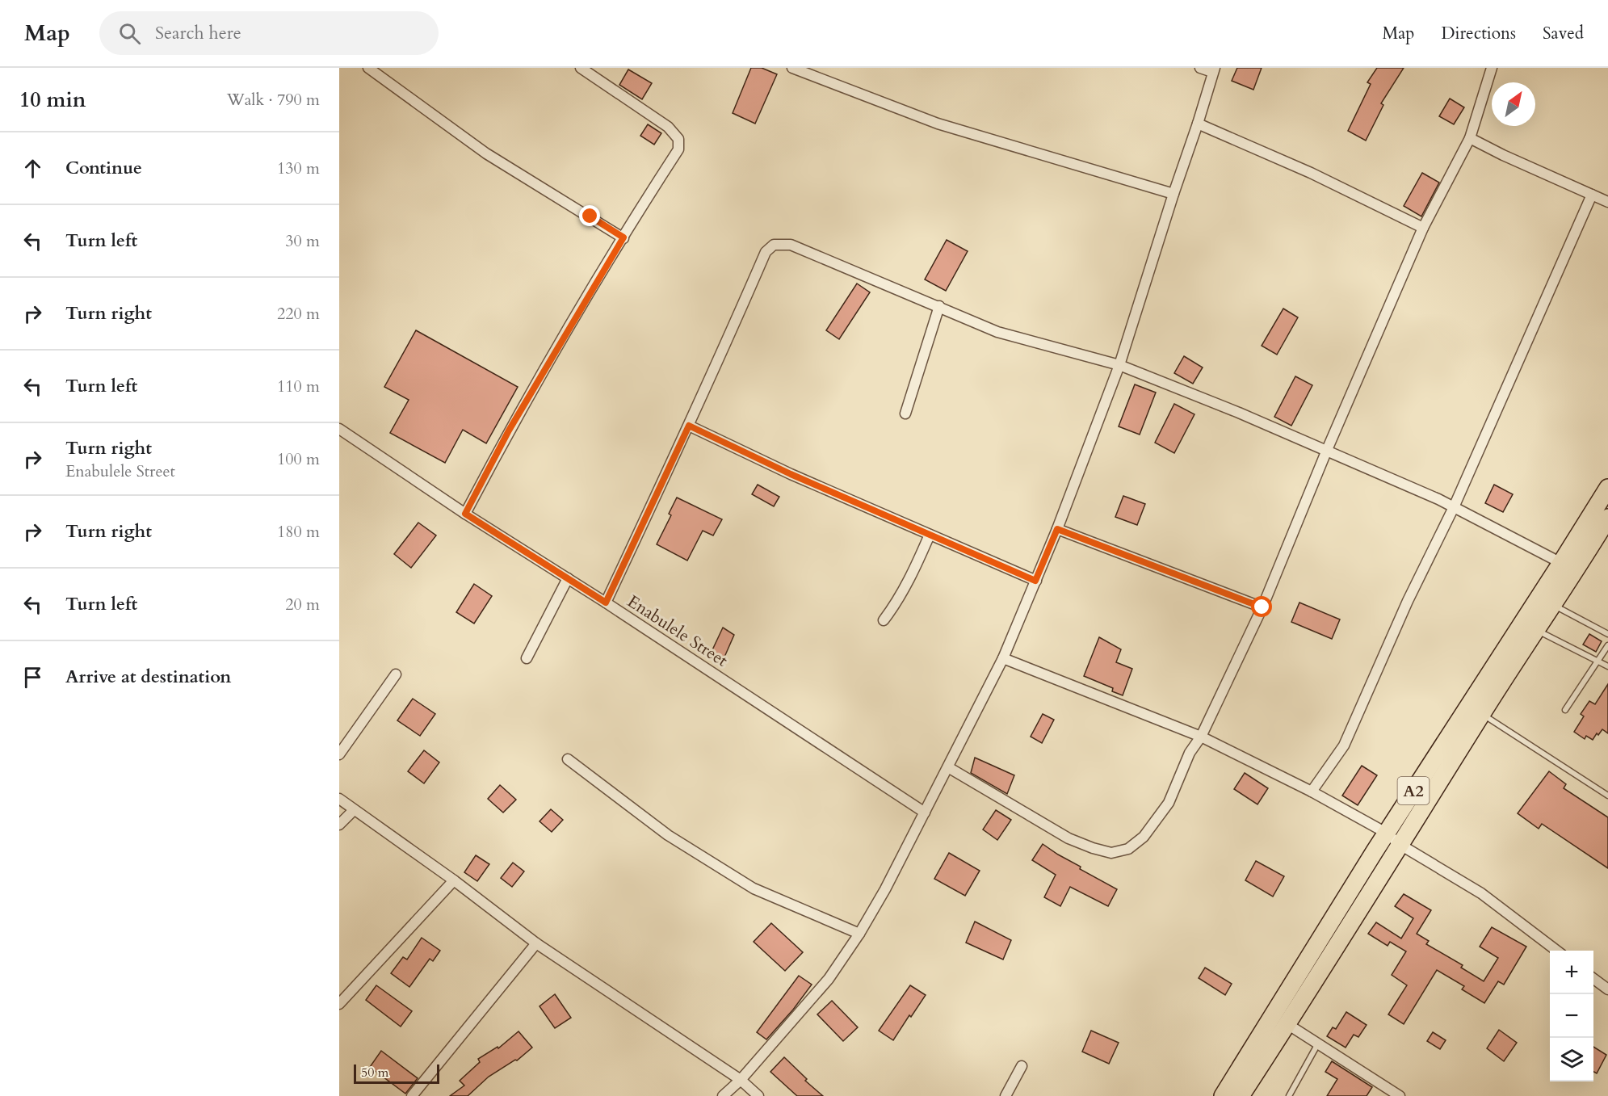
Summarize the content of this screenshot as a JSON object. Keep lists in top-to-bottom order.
{
  "streets": {
    "highway": ["A2"],
    "street": ["Enabulele Street"]
  },
  "scale_bar": "50 m",
  "north": "top right",
  "page": {
    "header": "Map",
    "search": "Search here",
    "nav": ["Map", "Directions", "Saved"],
    "heading": ["10 min", "Walk · 790 m"],
    "list": [
      ["Continue", "130 m"],
      ["Turn left", "30 m"],
      ["Turn right", "220 m"],
      ["Turn left", "110 m"],
      ["Turn right", "Enabulele Street", "100 m"],
      ["Turn right", "180 m"],
      ["Turn left", "20 m"],
      "Arrive at destination"
    ],
    "map_buttons": ["+", "−"],
    "scale": "50 m"
  }
}
